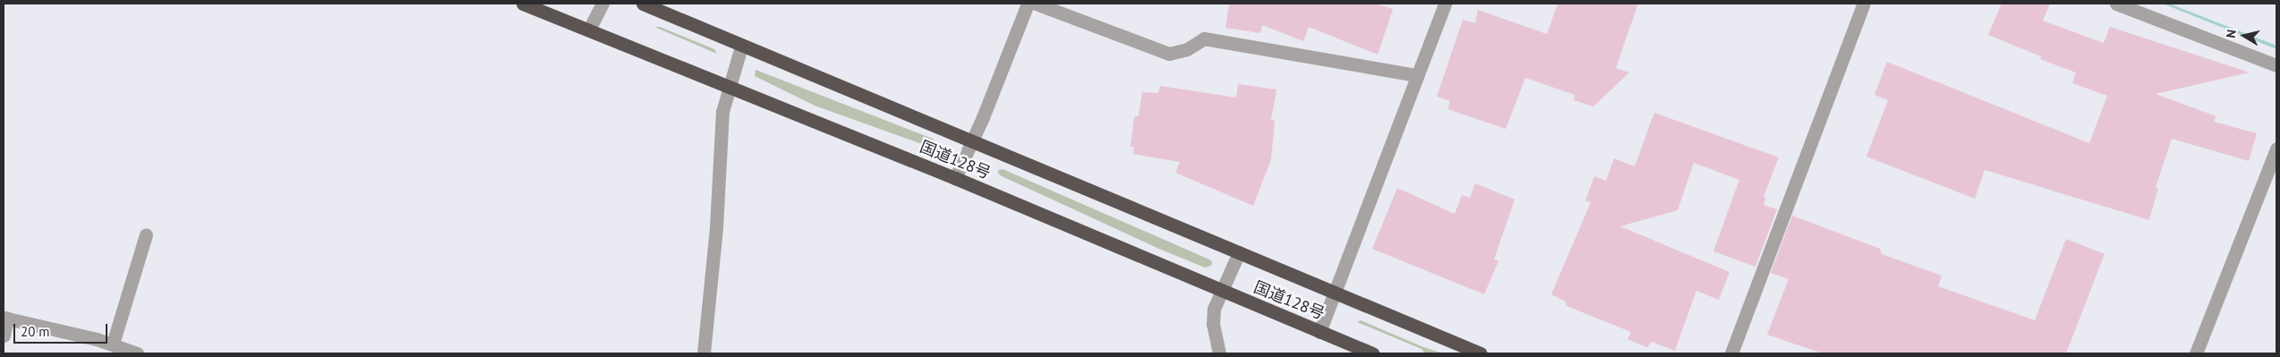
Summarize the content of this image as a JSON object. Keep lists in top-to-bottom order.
{
  "streets": {
    "highway": ["国道128号"]
  },
  "scale_bar": "20 m",
  "north": "left"
}
